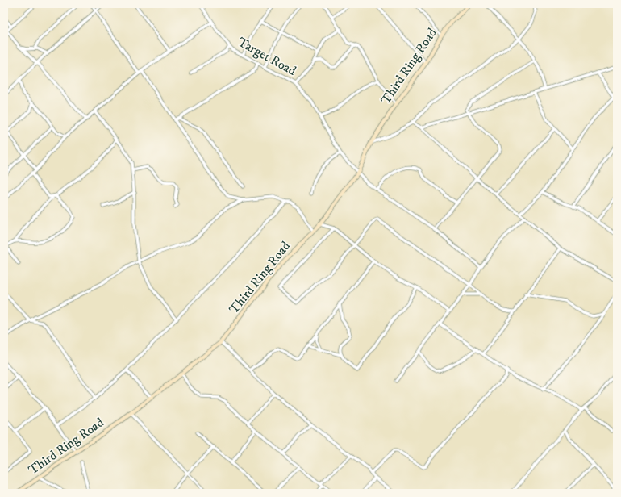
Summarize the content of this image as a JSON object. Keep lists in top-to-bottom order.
{
  "streets": {
    "street": ["Target Road", "Third Ring Road"]
  },
  "crossings": [
    ["Target Road", "Third Ring Road"]
  ]
}
